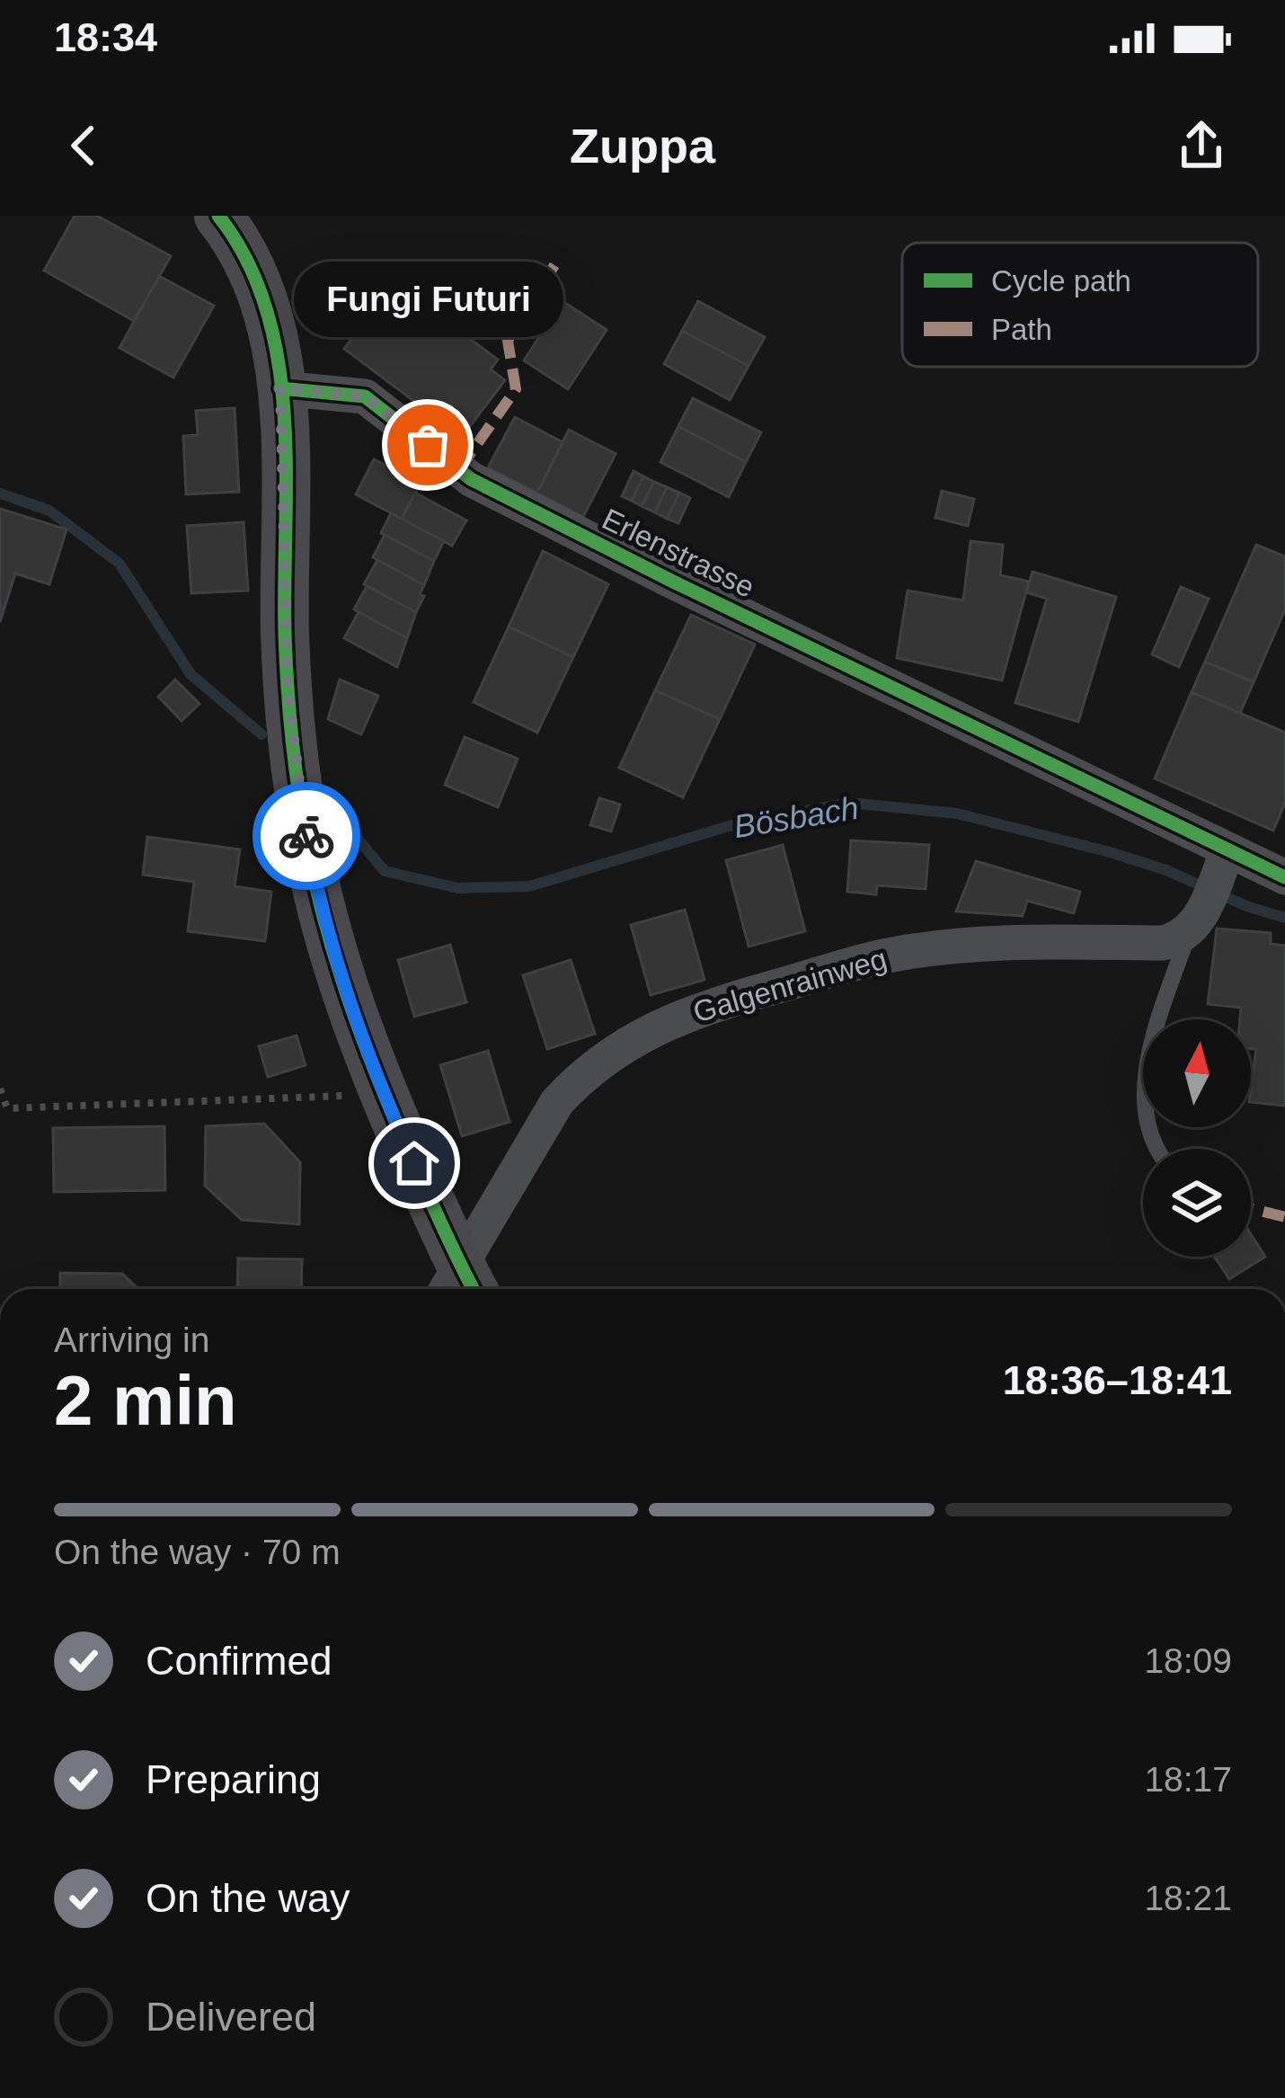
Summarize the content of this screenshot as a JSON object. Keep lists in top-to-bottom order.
{
  "streets": {
    "street": ["Erlenstrasse", "Galgenrainweg"]
  },
  "water": ["Bösbach"],
  "places": ["Fungi Futuri"],
  "legend": ["Cycle path", "Path"],
  "north": "top",
  "page": {
    "status": "18:34",
    "header": "Zuppa",
    "bubble": "Fungi Futuri",
    "heading": ["2 min", "Arriving in", "18:36–18:41"],
    "bar": "On the way · 70 m",
    "list": [
      ["Confirmed", "18:09"],
      ["Preparing", "18:17"],
      ["On the way", "18:21"],
      "Delivered"
    ]
  }
}
